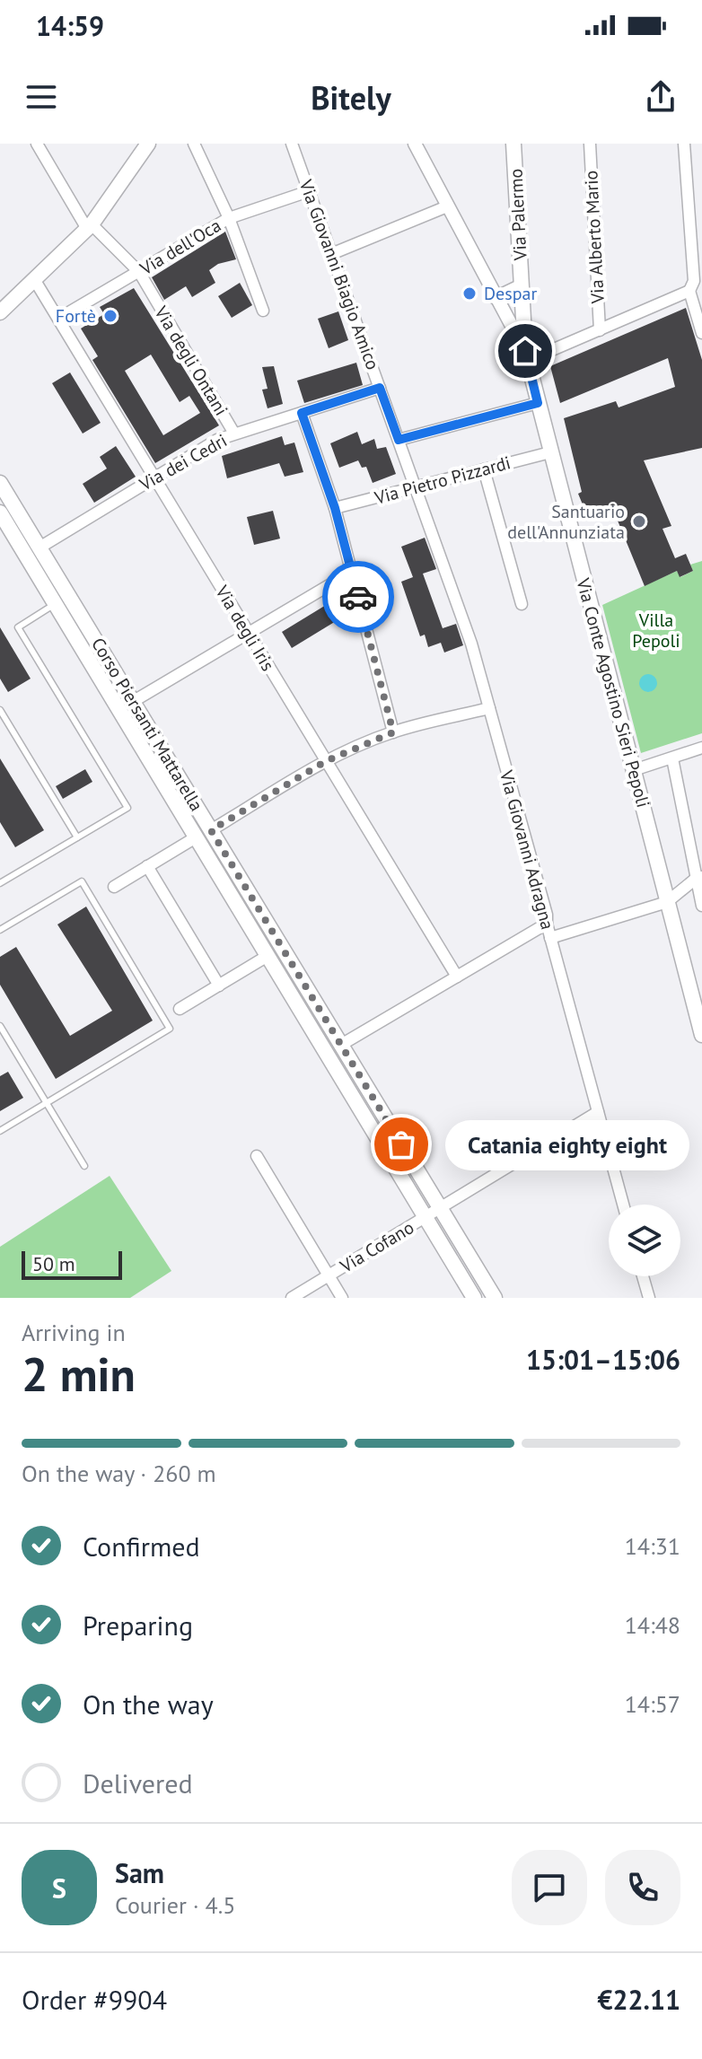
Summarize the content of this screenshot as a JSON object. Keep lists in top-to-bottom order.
{
  "streets": {
    "main road": ["Via Palermo", "Via Conte Agostino Sieri Pepoli", "Corso Piersanti Mattarella"],
    "street": [
      "Via Alberto Mario",
      "Via dell'Oca",
      "Via Giovanni Biagio Amico",
      "Via degli Ontani",
      "Via dei Cedri",
      "Via Pietro Pizzardi",
      "Via degli Iris",
      "Via Giovanni Adragna",
      "Via Cofano"
    ]
  },
  "crossings": [
    ["Via Palermo", "Via Conte Agostino Sieri Pepoli"],
    ["Via dell'Oca", "Via Giovanni Biagio Amico"],
    ["Via dell'Oca", "Via degli Ontani"],
    ["Via dell'Oca", "Via degli Iris"],
    ["Via Giovanni Biagio Amico", "Via dei Cedri"],
    ["Via Giovanni Biagio Amico", "Via Pietro Pizzardi"],
    ["Via Giovanni Biagio Amico", "Via Giovanni Adragna"],
    ["Via degli Ontani", "Via dei Cedri"],
    ["Via dei Cedri", "Via degli Iris"],
    ["Via dei Cedri", "Corso Piersanti Mattarella"],
    ["Via Pietro Pizzardi", "Via Conte Agostino Sieri Pepoli"],
    ["Via Pietro Pizzardi", "Via Giovanni Adragna"],
    ["Corso Piersanti Mattarella", "Via Cofano"],
    ["Via Giovanni Adragna", "Via Cofano"]
  ],
  "parks": ["Villa Pepoli"],
  "places": [
    "Despar",
    "Fortè",
    "Santuario dell'Annunziata",
    "Catania eighty eight"
  ],
  "scale_bar": "50 m",
  "page": {
    "status": "14:59",
    "header": "Bitely",
    "bubble": "Catania eighty eight",
    "scale": "50 m",
    "heading": ["2 min", "Arriving in", "15:01–15:06"],
    "panel": [
      "Sam",
      "Courier · 4.5",
      "Order #9904",
      "€22.11"
    ],
    "bar": "On the way · 260 m",
    "list": [
      ["Confirmed", "14:31"],
      ["Preparing", "14:48"],
      ["On the way", "14:57"],
      "Delivered"
    ],
    "round": "S"
  }
}
